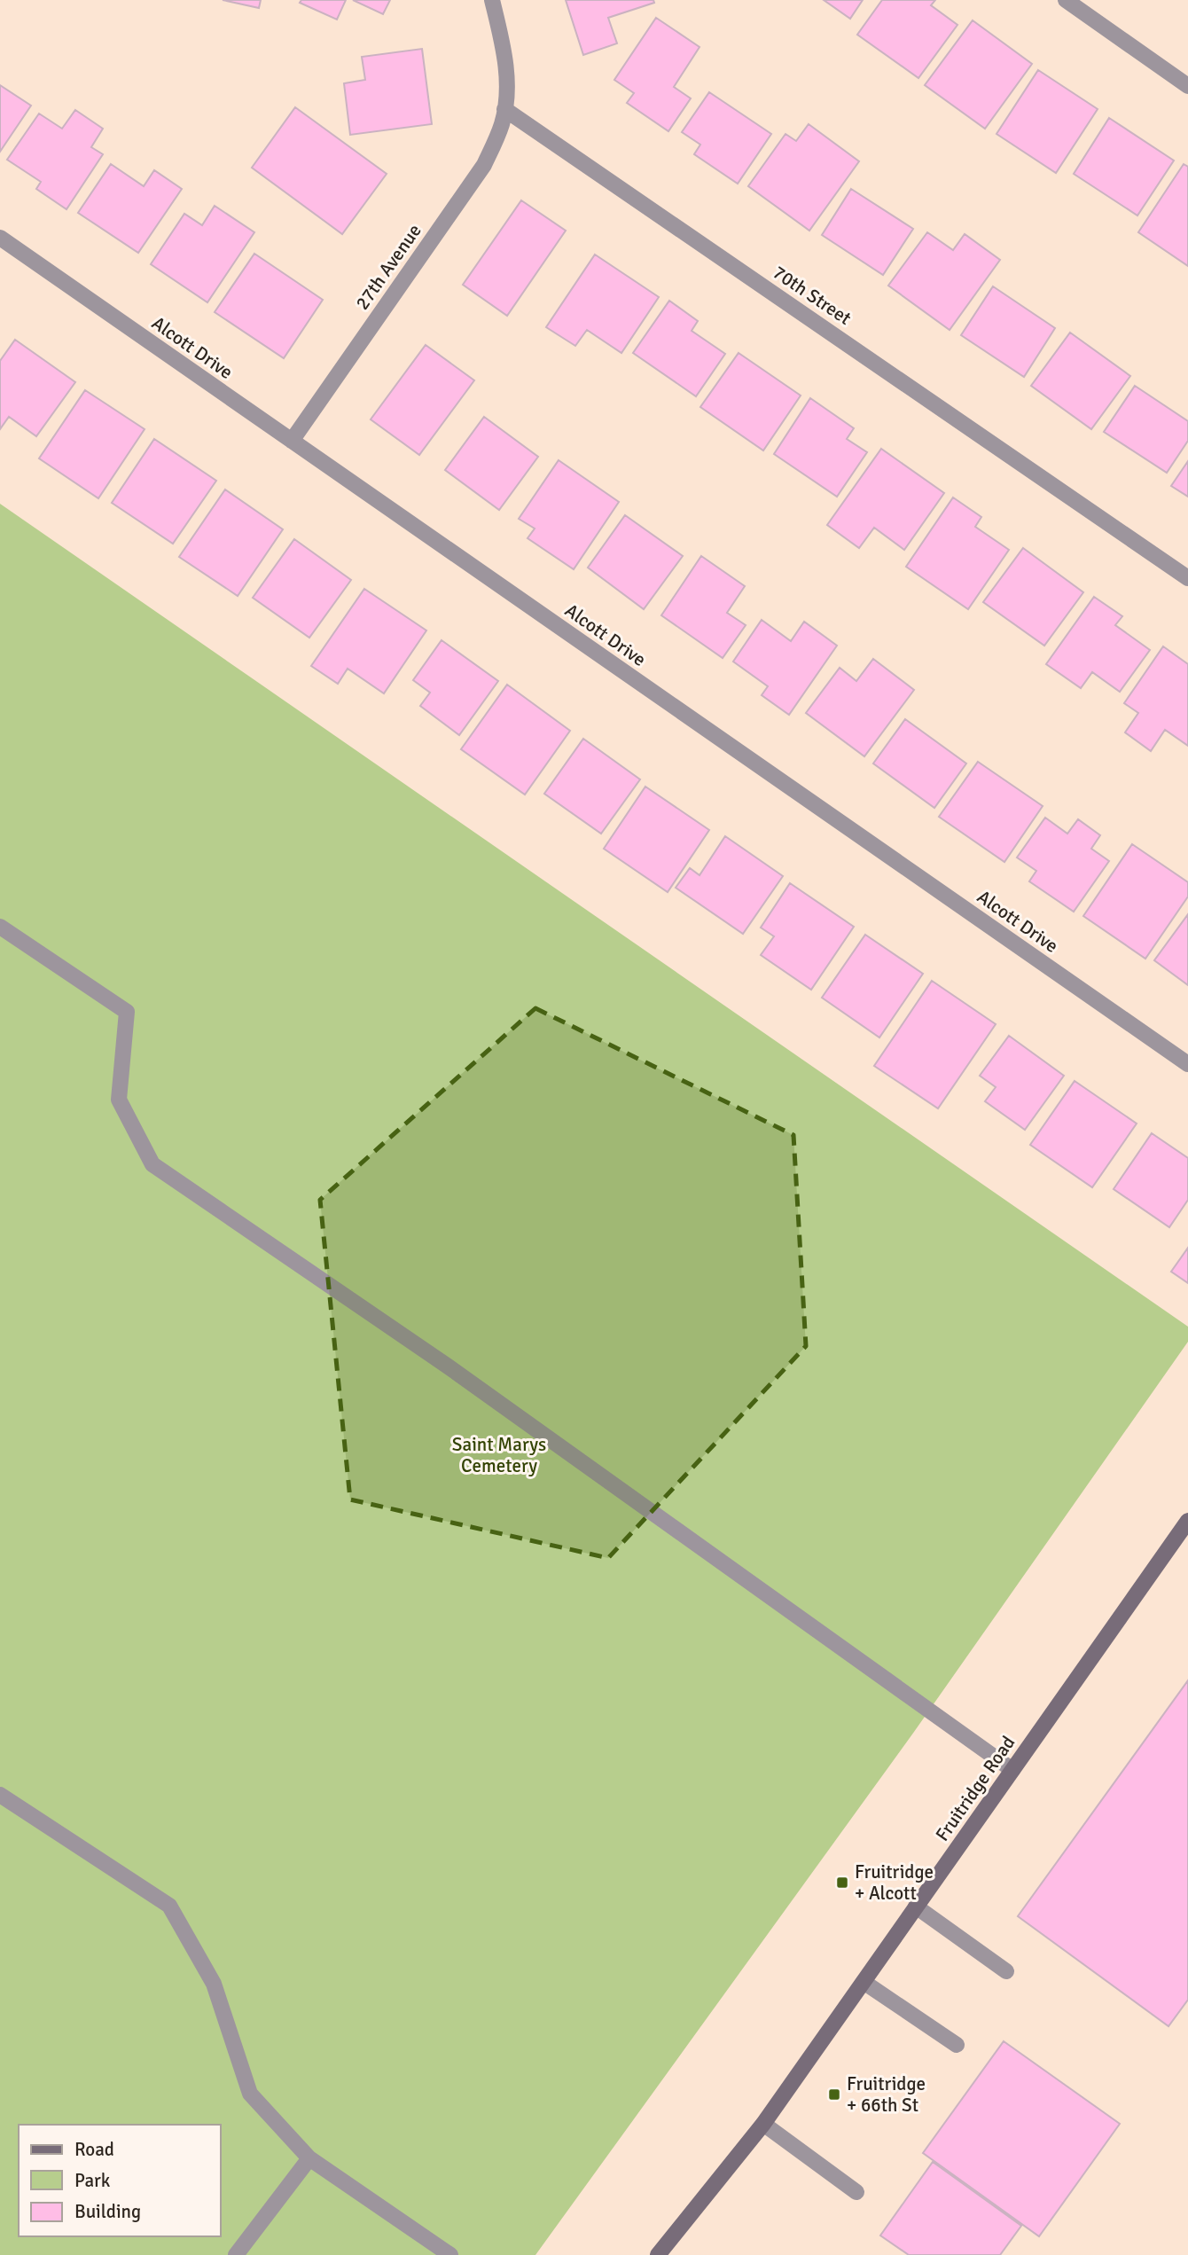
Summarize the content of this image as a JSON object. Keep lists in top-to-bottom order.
{
  "streets": {
    "main road": ["Fruitridge Road"],
    "street": ["27th Avenue", "70th Street", "Alcott Drive"]
  },
  "crossings": [
    ["27th Avenue", "70th Street"],
    ["27th Avenue", "Alcott Drive"]
  ],
  "parks": ["Saint Marys Cemetery"],
  "places": {
    "transit": ["Fruitridge + Alcott", "Fruitridge + 66th St"]
  },
  "legend": ["Road", "Park", "Building"]
}
